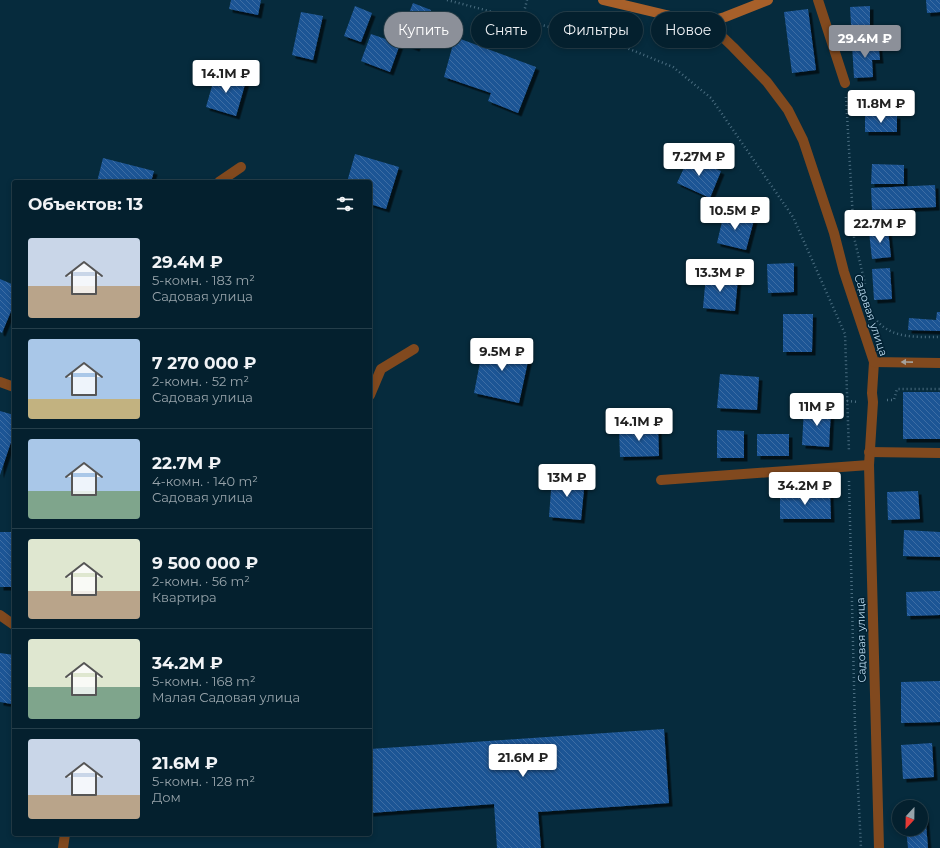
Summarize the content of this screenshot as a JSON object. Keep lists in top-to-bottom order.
{
  "streets": {
    "street": ["Садовая улица"]
  },
  "north": "bottom",
  "page": {
    "chip": [
      "Купить",
      "Снять",
      "Фильтры",
      "Новое"
    ],
    "price": [
      "29.4M ₽",
      "14.1M ₽",
      "11.8M ₽",
      "7.27M ₽",
      "10.5M ₽",
      "22.7M ₽",
      "13.3M ₽",
      "9.5M ₽",
      "11M ₽",
      "14.1M ₽",
      "13M ₽",
      "34.2M ₽",
      "21.6M ₽"
    ],
    "heading": "Объектов: 13",
    "list": [
      {
        "name": "29.4M ₽",
        "note": "5-комн. · 183 m² · Садовая улица"
      },
      {
        "name": "7 270 000 ₽",
        "note": "2-комн. · 52 m² · Садовая улица"
      },
      {
        "name": "22.7M ₽",
        "note": "4-комн. · 140 m² · Садовая улица"
      },
      {
        "name": "9 500 000 ₽",
        "note": "2-комн. · 56 m² · Квартира"
      },
      {
        "name": "34.2M ₽",
        "note": "5-комн. · 168 m² · Малая Садовая улица"
      },
      {
        "name": "21.6M ₽",
        "note": "5-комн. · 128 m² · Дом"
      }
    ]
  }
}
